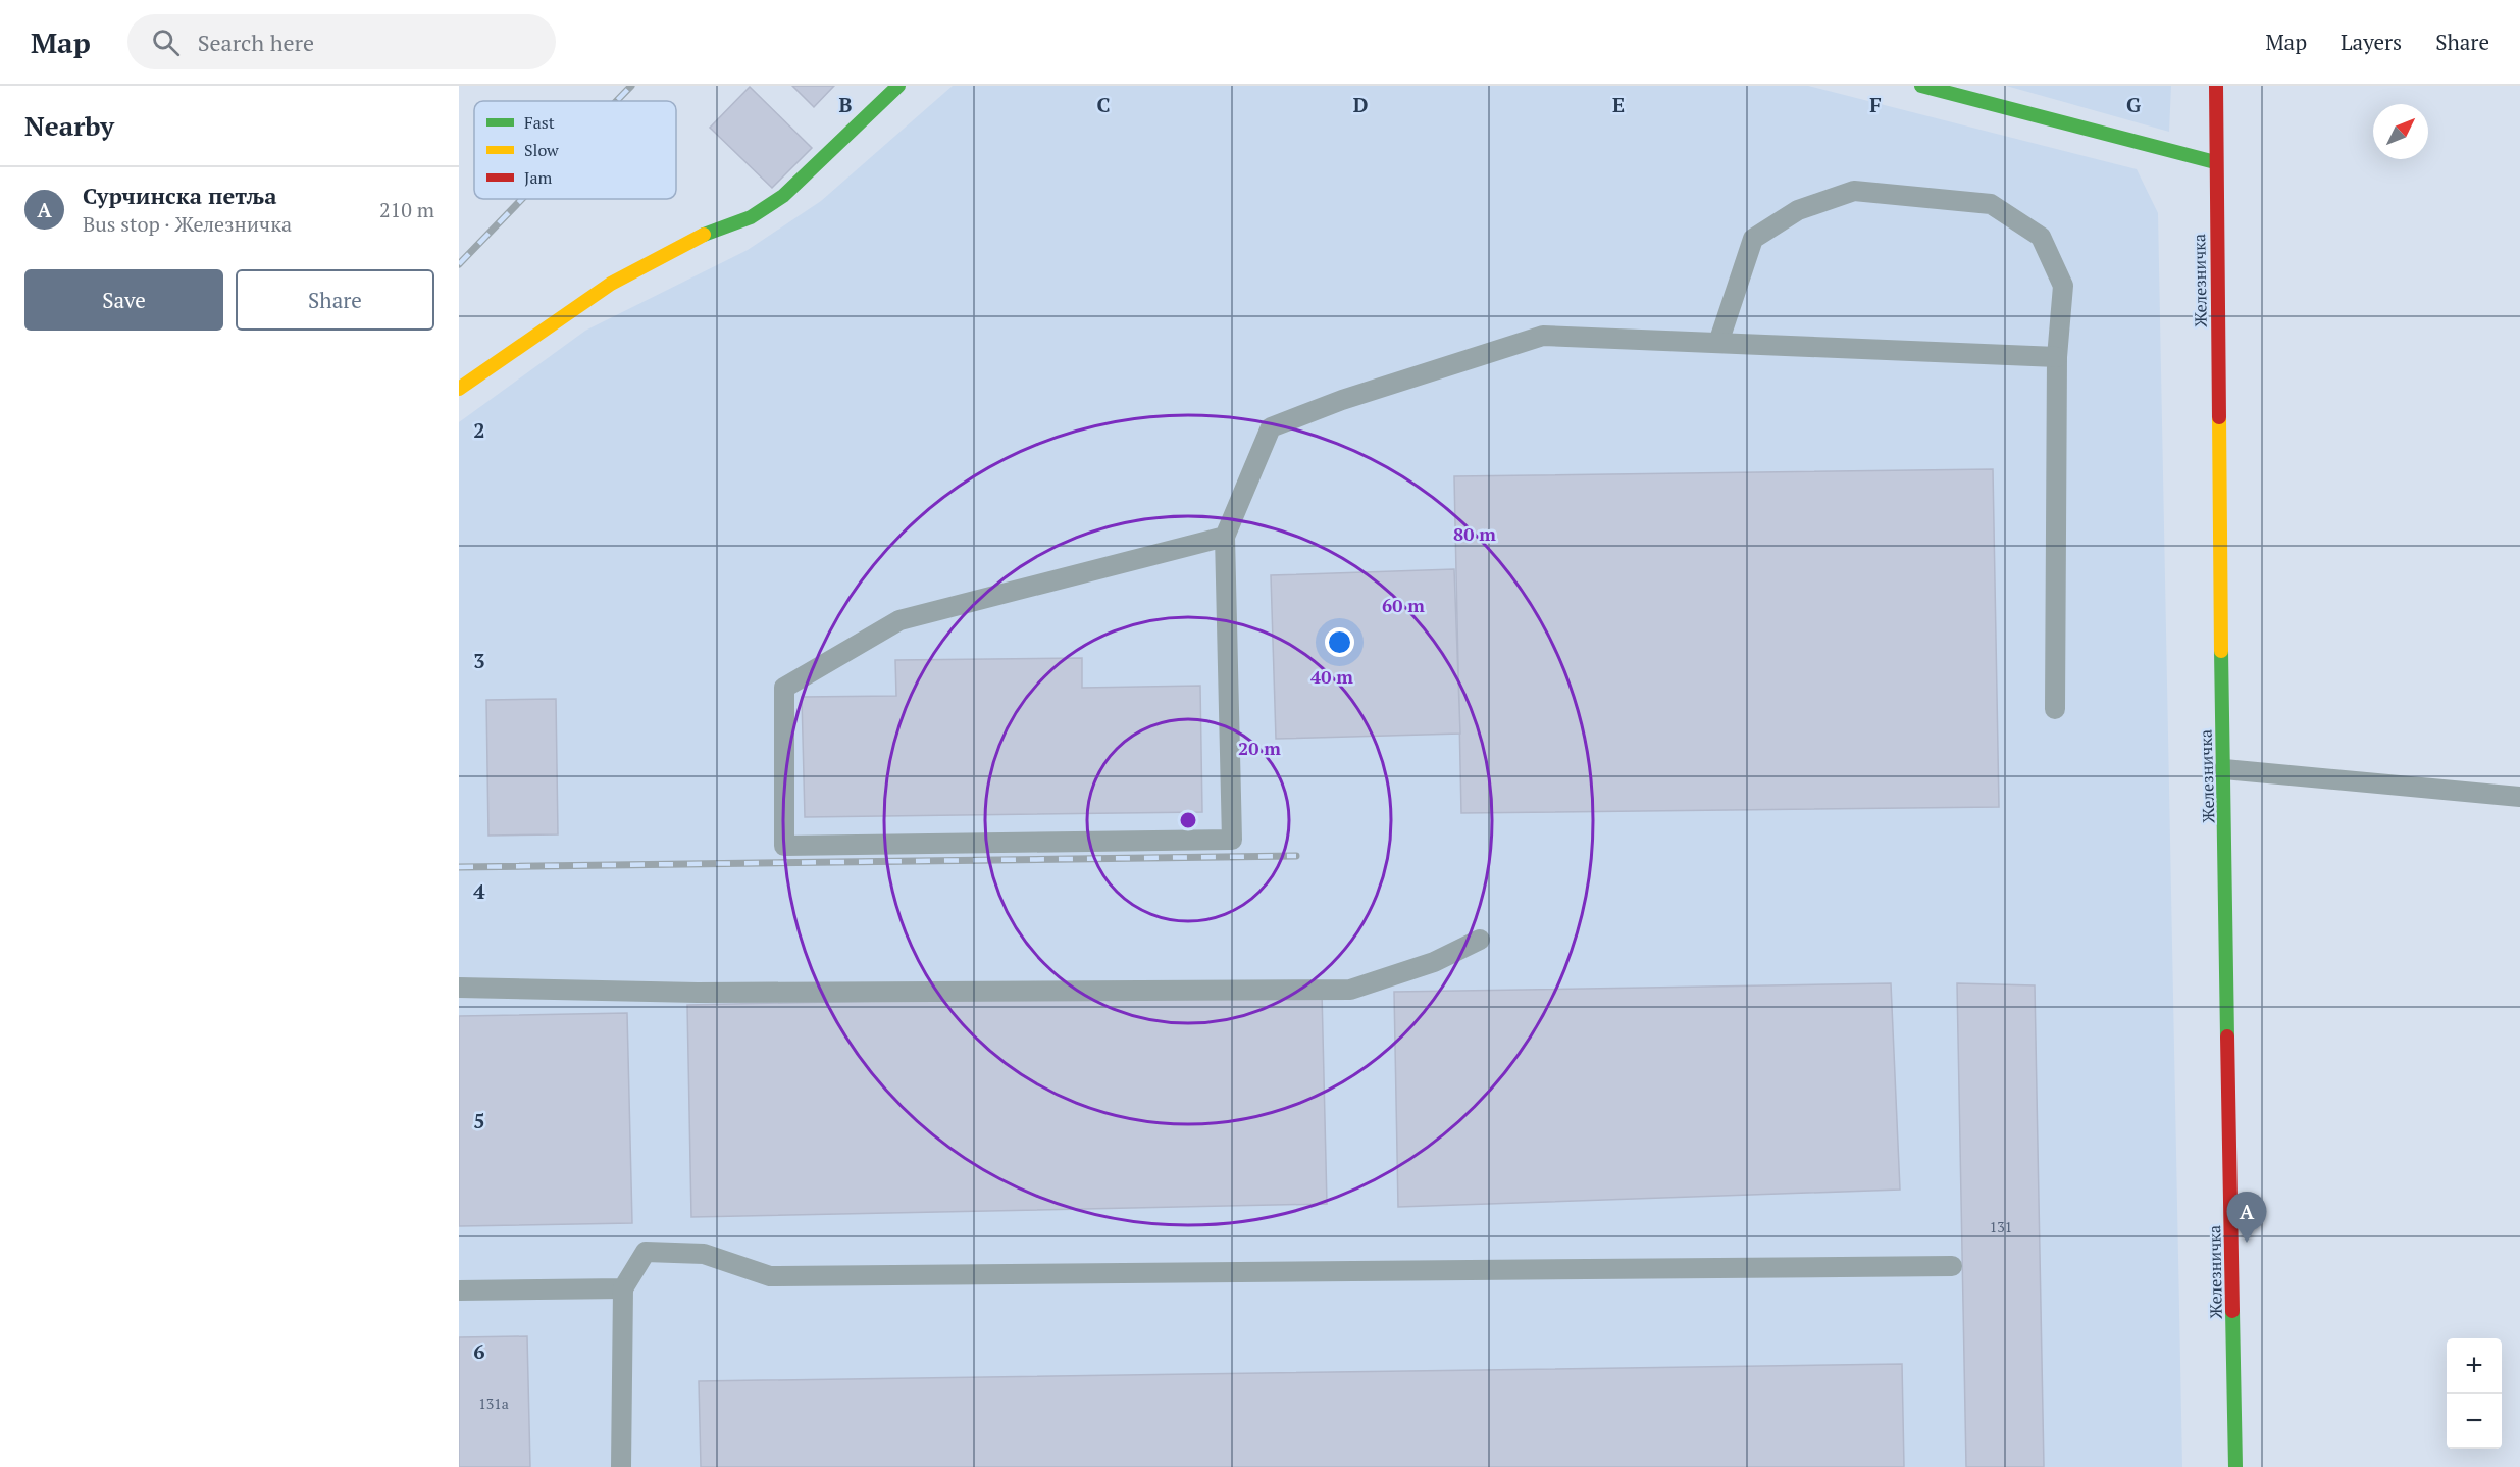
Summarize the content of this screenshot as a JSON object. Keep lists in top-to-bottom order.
{
  "streets": {
    "main road": ["Железничка"]
  },
  "house_numbers": ["131", "131a"],
  "legend": ["Fast", "Slow", "Jam"],
  "north": "top right",
  "page": {
    "header": "Map",
    "search": "Search here",
    "nav": ["Map", "Layers", "Share"],
    "heading": "Nearby",
    "list": [
      {
        "mark": "A",
        "name": "Сурчинска петља",
        "note": "Bus stop · Железничка",
        "value": "210 m"
      }
    ],
    "buttons": ["Save", "Share"],
    "pins": "A",
    "map_buttons": ["+", "−"]
  },
  "grid": {
    "columns": [
      "B",
      "C",
      "D",
      "E",
      "F",
      "G"
    ],
    "rows": [
      "2",
      "3",
      "4",
      "5",
      "6"
    ]
  },
  "rings": [
    "80 m",
    "60 m",
    "40 m",
    "20 m"
  ]
}
